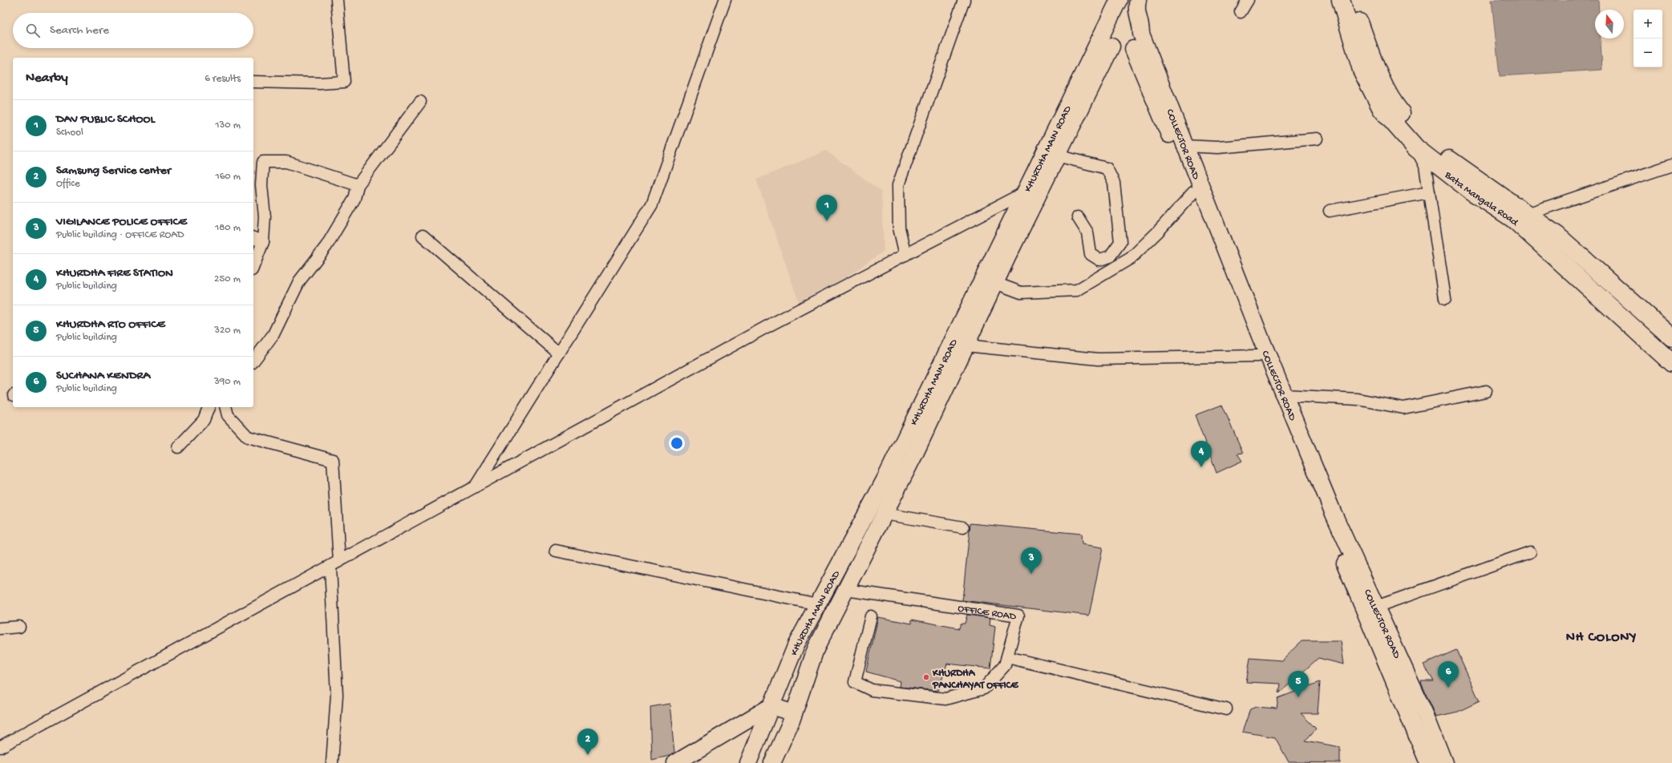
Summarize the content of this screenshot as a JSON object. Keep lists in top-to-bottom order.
{
  "streets": {
    "main road": ["COLLECTOR ROAD", "KHURDHA MAIN ROAD", "Bata Mangala Road"],
    "street": ["OFFICE ROAD"]
  },
  "crossings": [
    ["COLLECTOR ROAD", "KHURDHA MAIN ROAD"],
    ["KHURDHA MAIN ROAD", "OFFICE ROAD"]
  ],
  "districts": ["NH COLONY"],
  "places": ["KHURDHA PANCHAYAT OFFICE"],
  "north": "top",
  "page": {
    "map_buttons": ["+", "−"],
    "search": "Search here",
    "heading": ["Nearby", "6 results"],
    "list": [
      {
        "mark": "1",
        "name": "DAV PUBLIC SCHOOL",
        "note": "School",
        "value": "130 m"
      },
      {
        "mark": "2",
        "name": "Samsung Service center",
        "note": "Office",
        "value": "160 m"
      },
      {
        "mark": "3",
        "name": "VIGILANCE POLICE OFFICE",
        "note": "Public building · OFFICE ROAD",
        "value": "180 m"
      },
      {
        "mark": "4",
        "name": "KHURDHA FIRE STATION",
        "note": "Public building",
        "value": "250 m"
      },
      {
        "mark": "5",
        "name": "KHURDHA RTO OFFICE",
        "note": "Public building",
        "value": "320 m"
      },
      {
        "mark": "6",
        "name": "SUCHANA KENDRA",
        "note": "Public building",
        "value": "390 m"
      }
    ],
    "pins": [
      "1",
      "4",
      "3",
      "6",
      "5",
      "2"
    ]
  }
}
